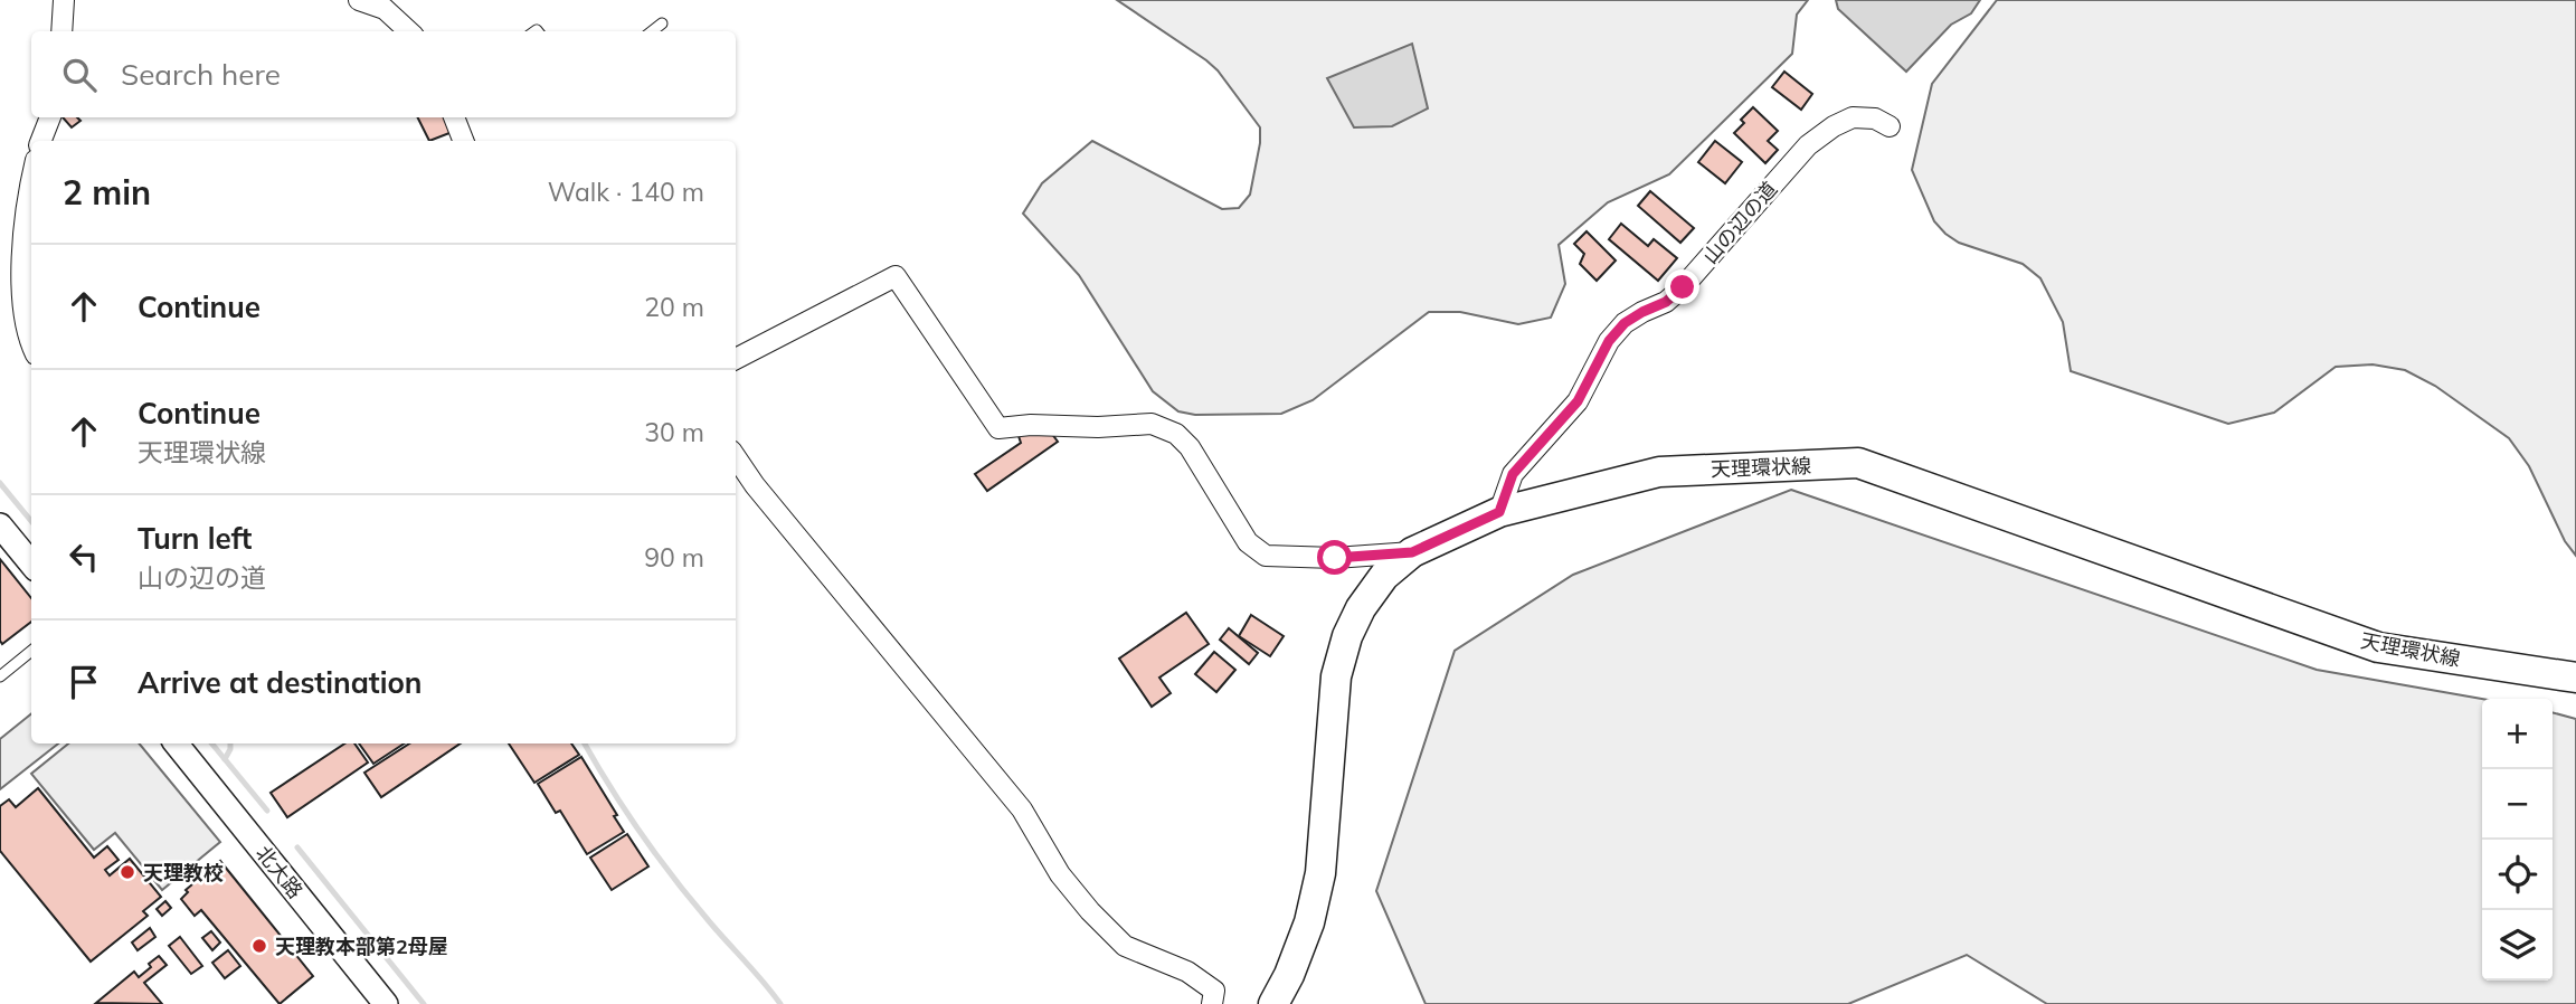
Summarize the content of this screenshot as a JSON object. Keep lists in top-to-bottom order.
{
  "streets": {
    "main road": ["天理環状線"],
    "street": ["山の辺の道", "北大路"]
  },
  "crossings": [
    ["山の辺の道", "天理環状線"]
  ],
  "places": ["天理教校", "天理教本部第2母屋"],
  "page": {
    "search": "Search here",
    "heading": ["2 min", "Walk · 140 m"],
    "list": [
      ["Continue", "20 m"],
      ["Continue", "天理環状線", "30 m"],
      ["Turn left", "山の辺の道", "90 m"],
      "Arrive at destination"
    ],
    "map_buttons": ["+", "−"]
  }
}
